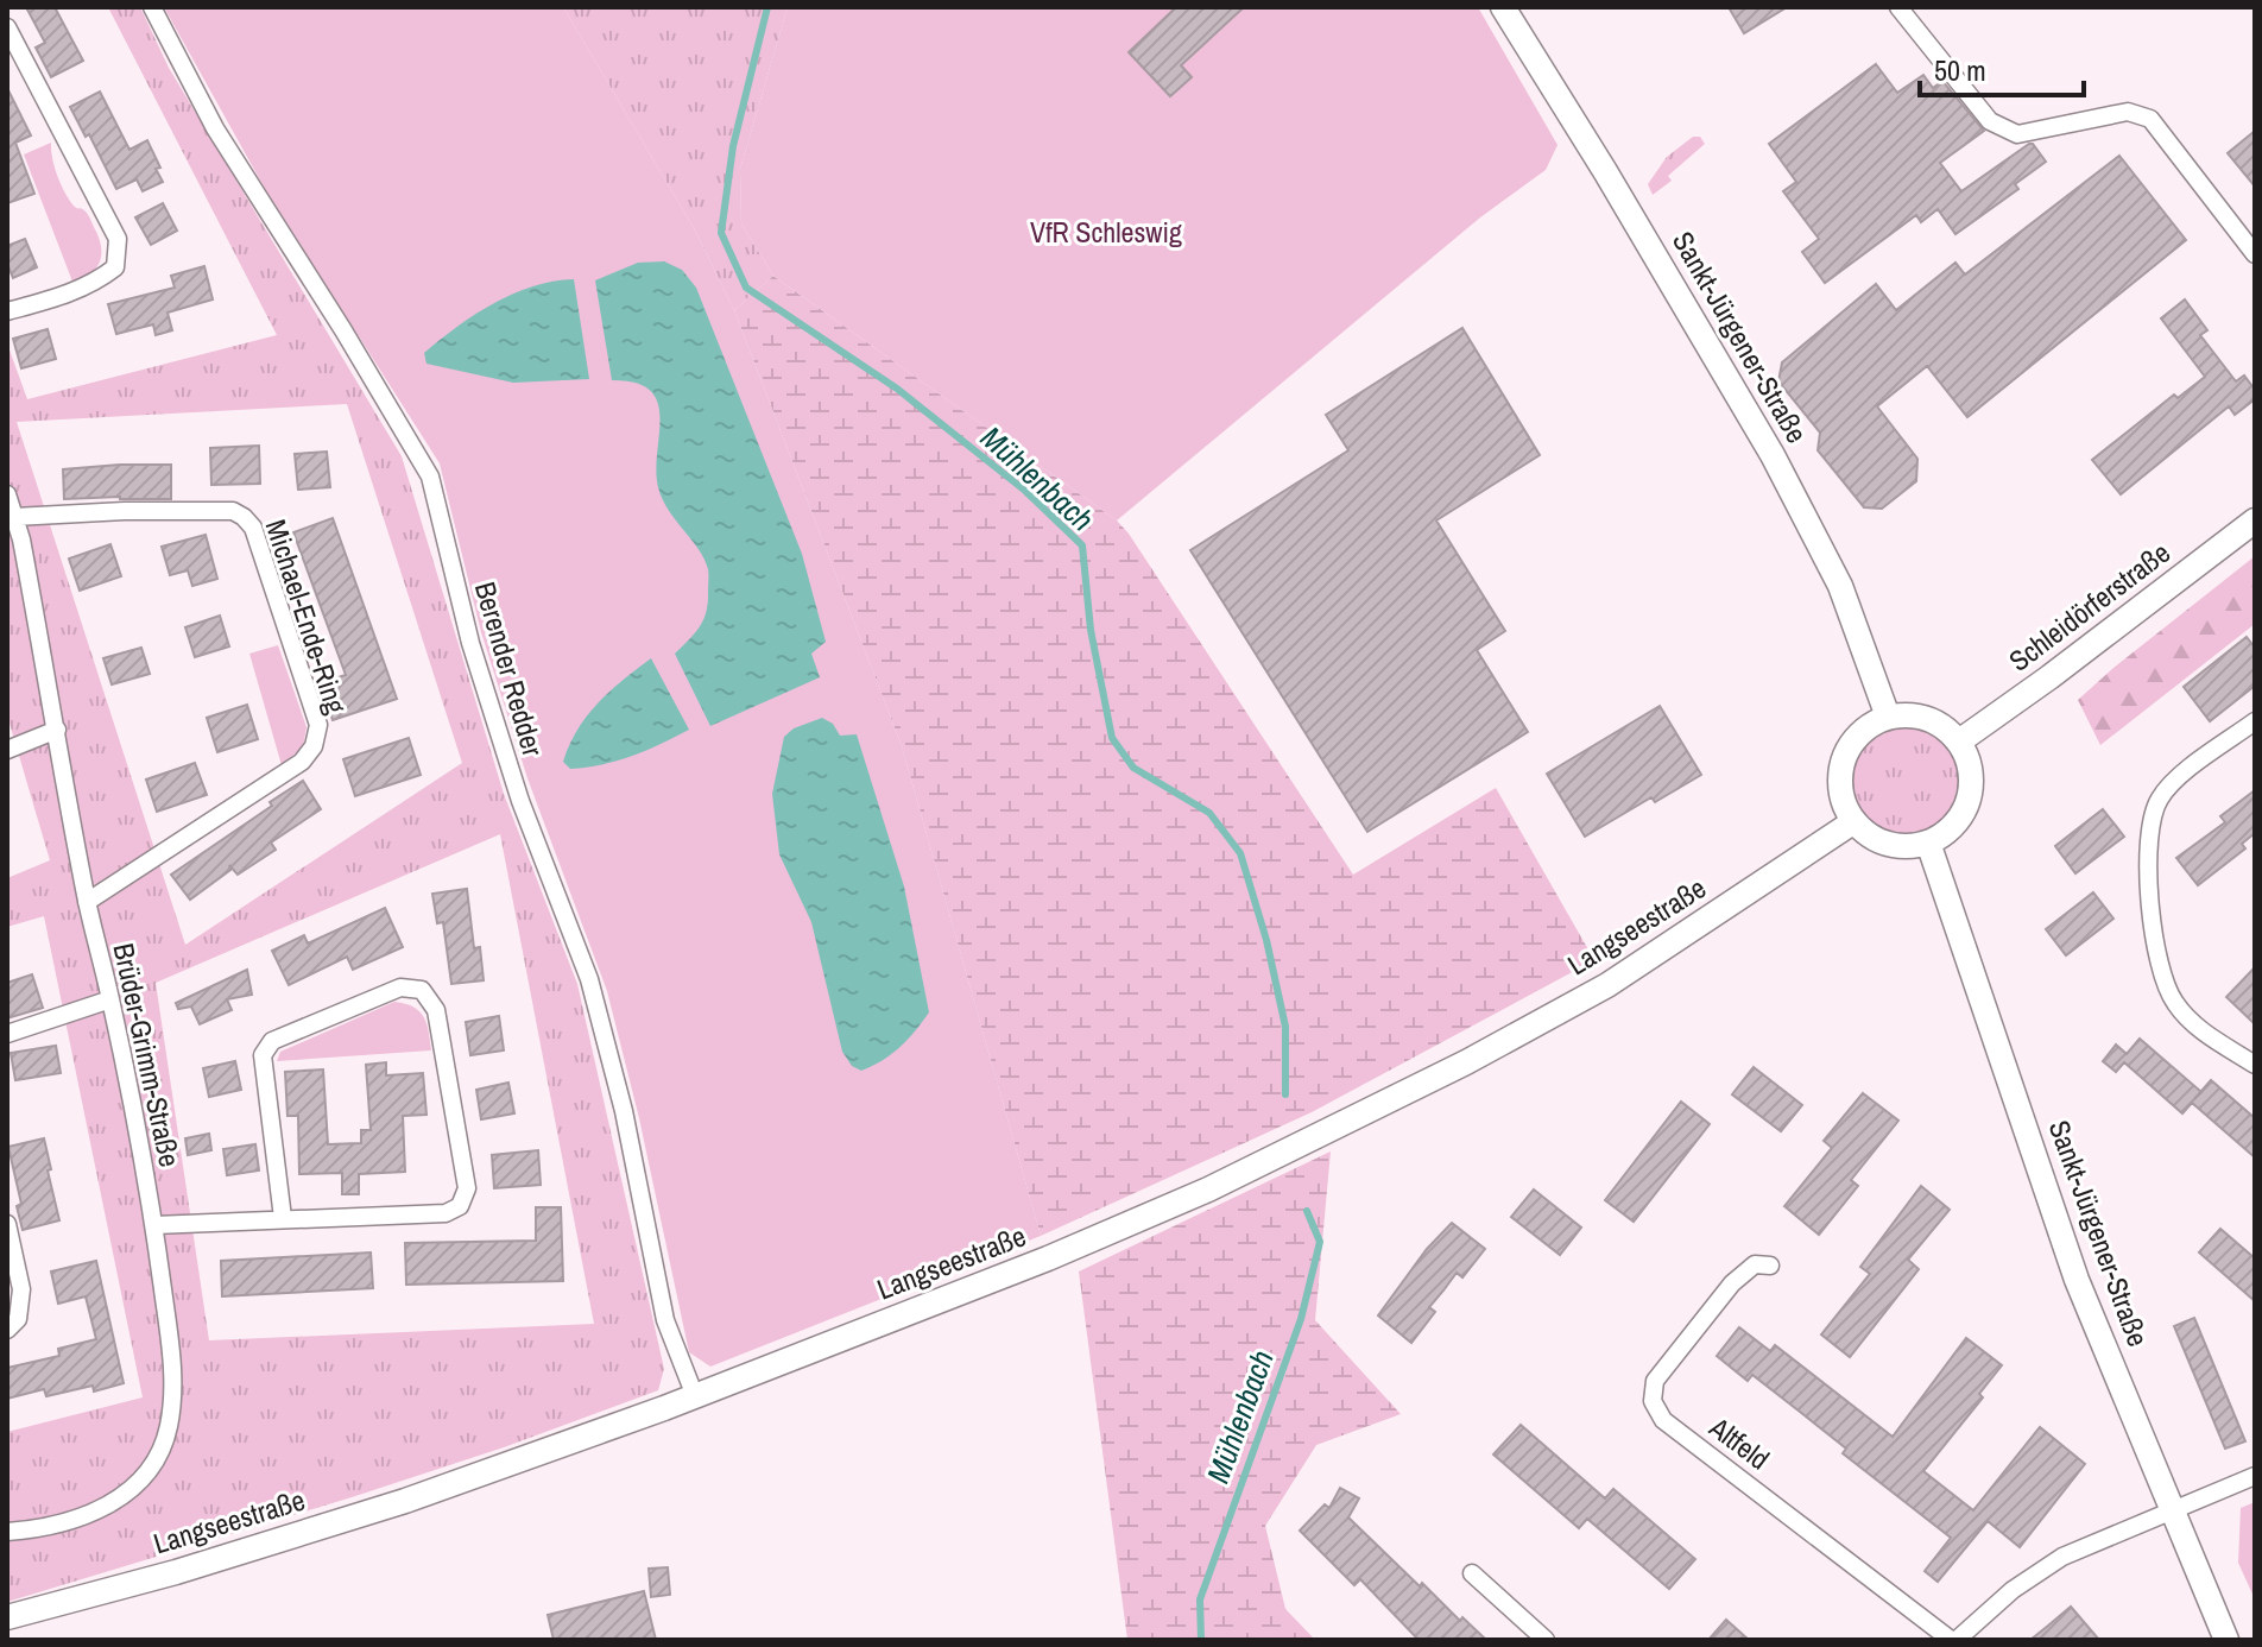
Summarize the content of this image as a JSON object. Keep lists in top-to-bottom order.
{
  "streets": {
    "street": [
      "Sankt-Jürgener-Straße",
      "Schleidörferstraße",
      "Michael-Ende-Ring",
      "Berender Redder",
      "Langseestraße",
      "Brüder-Grimm-Straße",
      "Altfeld"
    ]
  },
  "crossings": [
    ["Sankt-Jürgener-Straße", "Schleidörferstraße"],
    ["Sankt-Jürgener-Straße", "Langseestraße"],
    ["Schleidörferstraße", "Langseestraße"],
    ["Michael-Ende-Ring", "Brüder-Grimm-Straße"],
    ["Berender Redder", "Langseestraße"]
  ],
  "water": ["Mühlenbach"],
  "parks": ["VfR Schleswig"],
  "scale_bar": "50 m"
}
